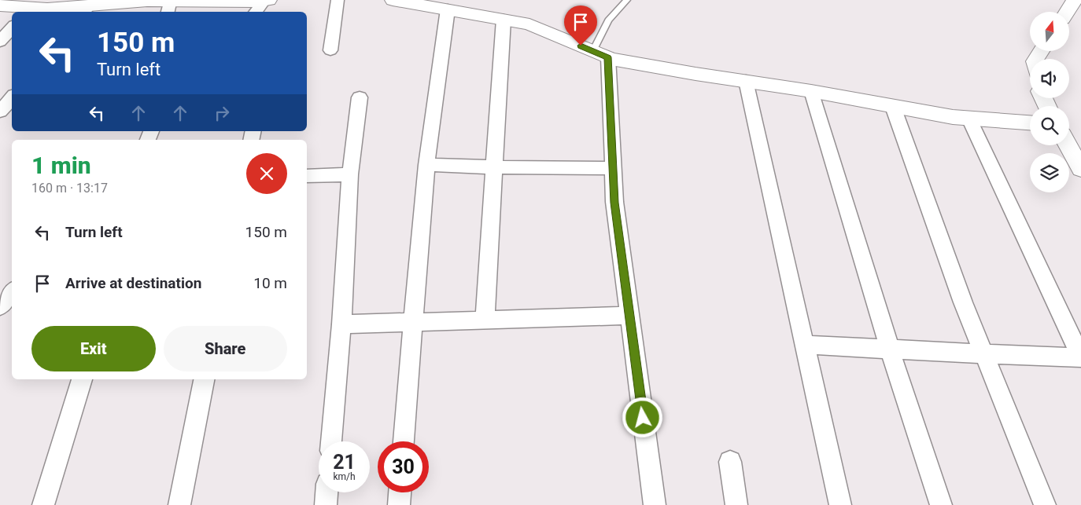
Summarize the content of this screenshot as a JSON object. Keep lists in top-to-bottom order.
{
  "north": "top",
  "page": {
    "turn": ["150 m", "Turn left"],
    "heading": ["1 min", "160 m · 13:17"],
    "list": [
      {
        "name": "Turn left",
        "value": "150 m"
      },
      {
        "name": "Arrive at destination",
        "value": "10 m"
      }
    ],
    "buttons": ["Exit", "Share"],
    "speed": "21 km/h",
    "limit": "30"
  }
}
